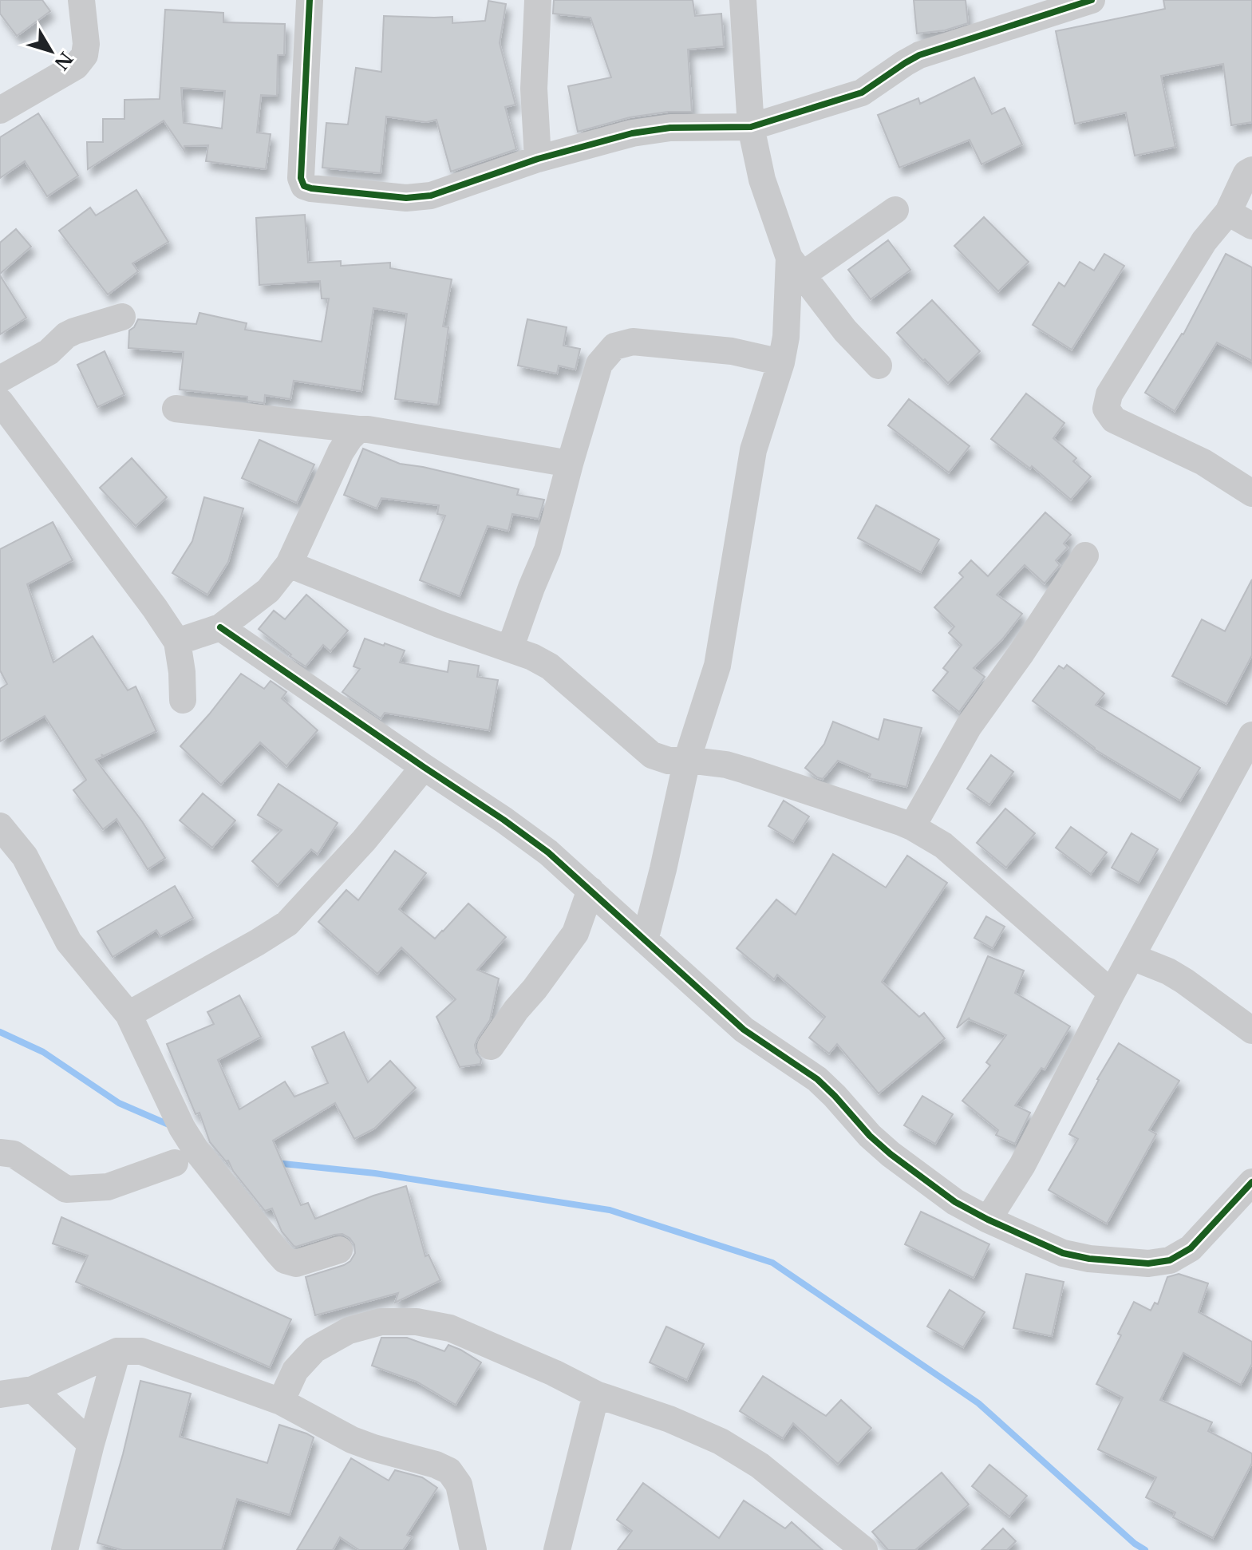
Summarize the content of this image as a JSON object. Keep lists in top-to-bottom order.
{
  "north": "bottom right"
}
